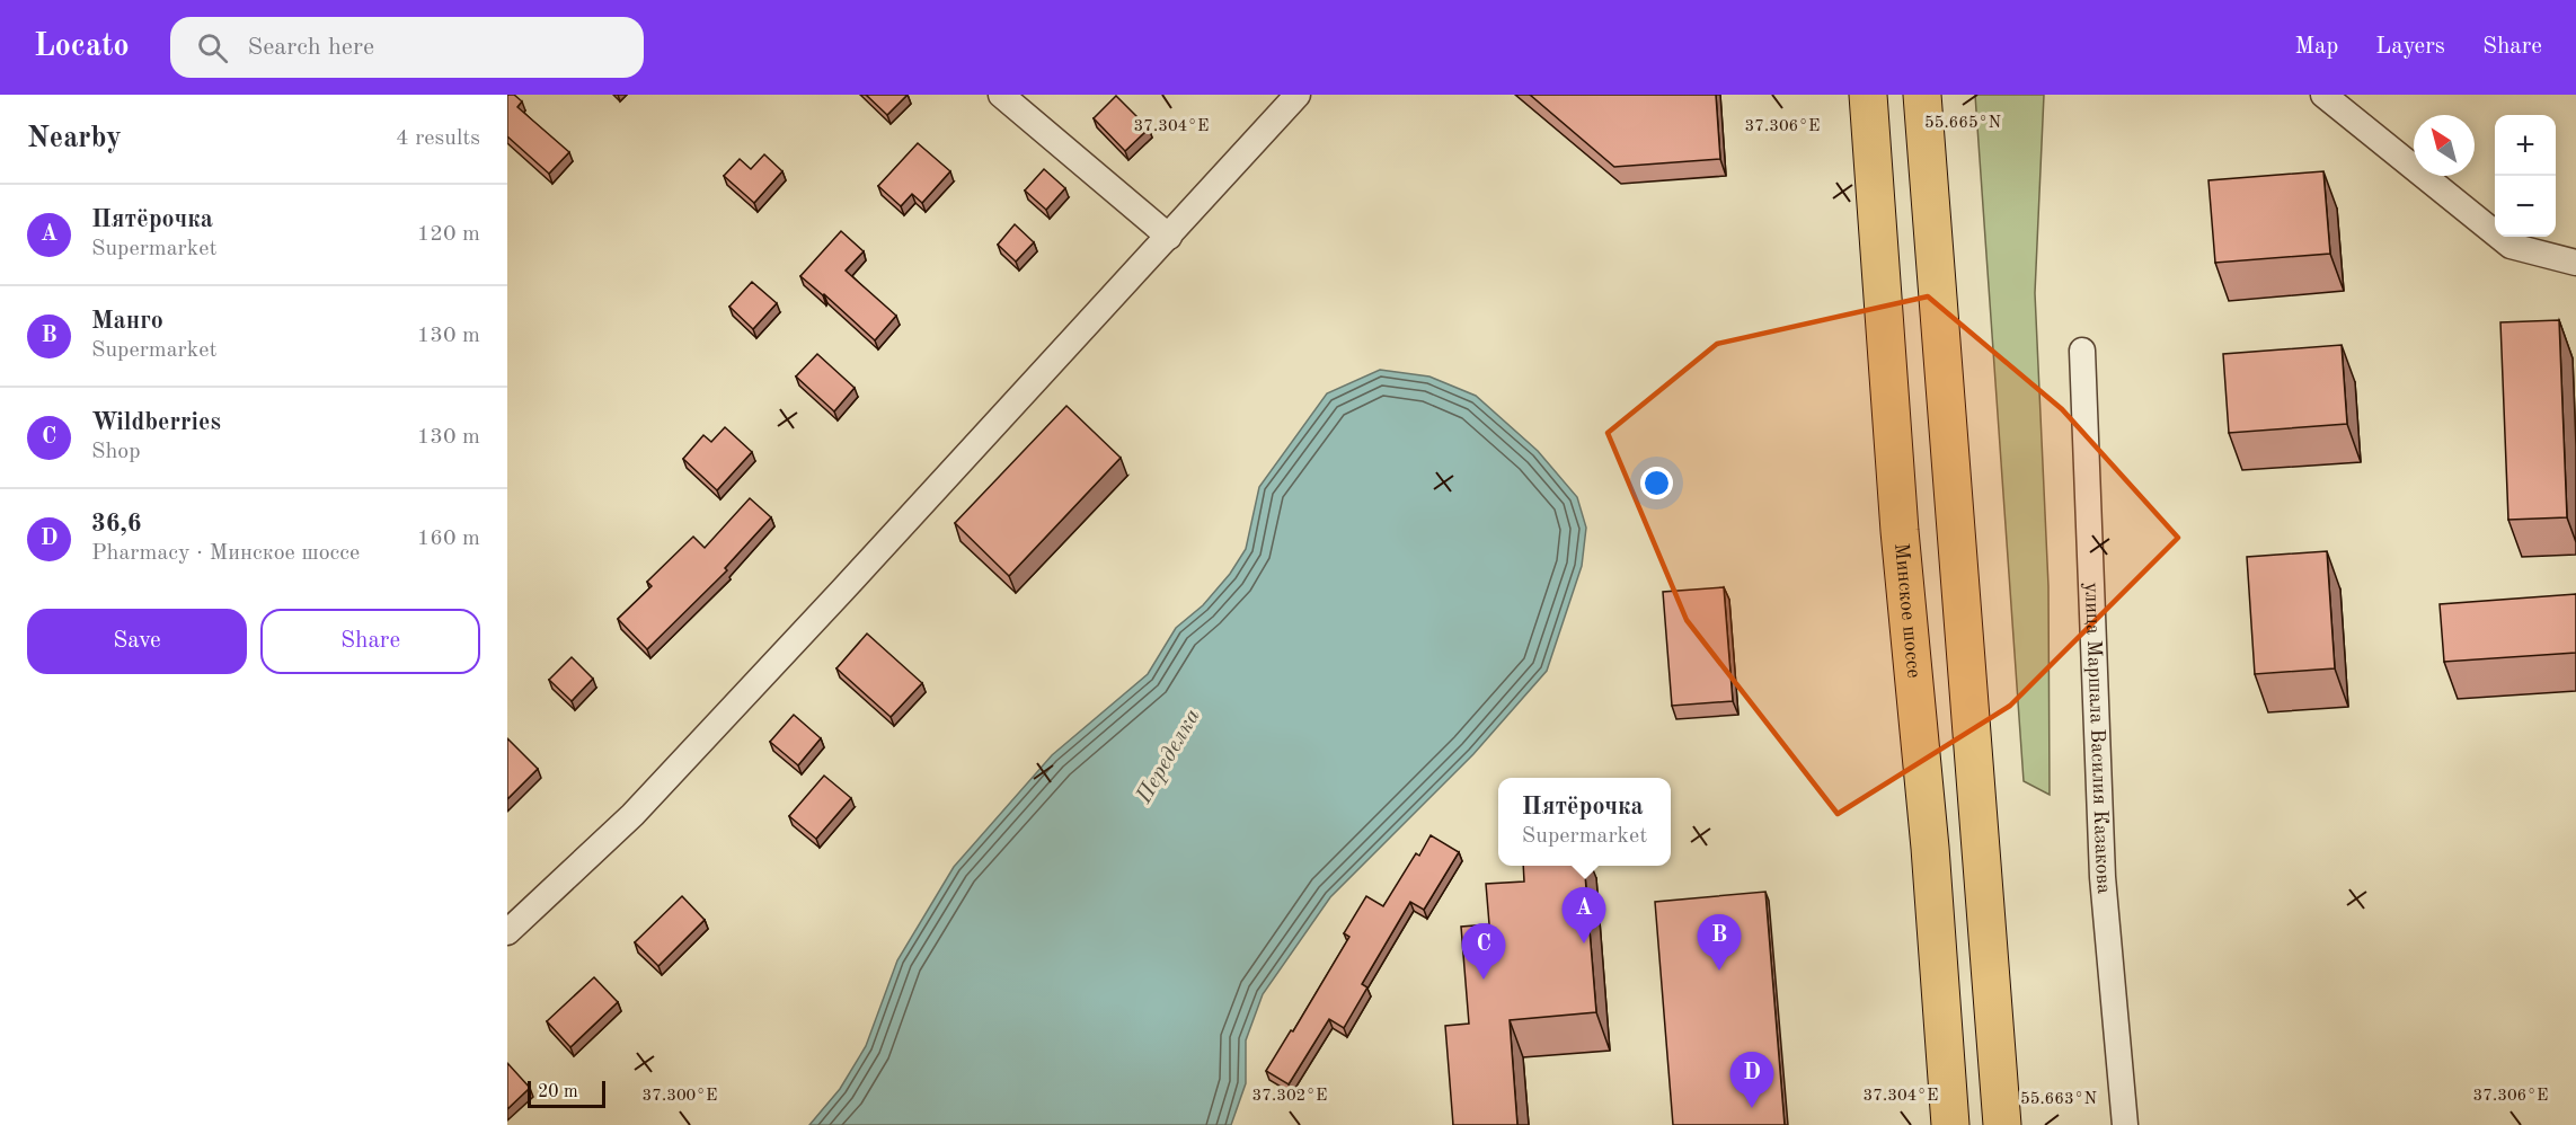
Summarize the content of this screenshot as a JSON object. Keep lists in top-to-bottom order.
{
  "streets": {
    "highway": ["Минское шоссе"],
    "street": ["улица Маршала Василия Казакова"]
  },
  "water": ["Переделка"],
  "scale_bar": "20 m",
  "north": "top left",
  "page": {
    "header": "Locato",
    "search": "Search here",
    "nav": ["Map", "Layers", "Share"],
    "heading": ["Nearby", "4 results"],
    "map_buttons": ["+", "−"],
    "list": [
      {
        "mark": "A",
        "name": "Пятёрочка",
        "note": "Supermarket",
        "value": "120 m"
      },
      {
        "mark": "B",
        "name": "Манго",
        "note": "Supermarket",
        "value": "130 m"
      },
      {
        "mark": "C",
        "name": "Wildberries",
        "note": "Shop",
        "value": "130 m"
      },
      {
        "mark": "D",
        "name": "36,6",
        "note": "Pharmacy · Минское шоссе",
        "value": "160 m"
      }
    ],
    "buttons": ["Save", "Share"],
    "popup": ["Пятёрочка", "Supermarket"],
    "pins": [
      "A",
      "B",
      "C",
      "D"
    ],
    "scale": "20 m"
  },
  "coordinates": [
    "55.665°N",
    "37.304°E",
    "37.306°E",
    "37.300°E",
    "37.302°E",
    "55.663°N"
  ]
}
